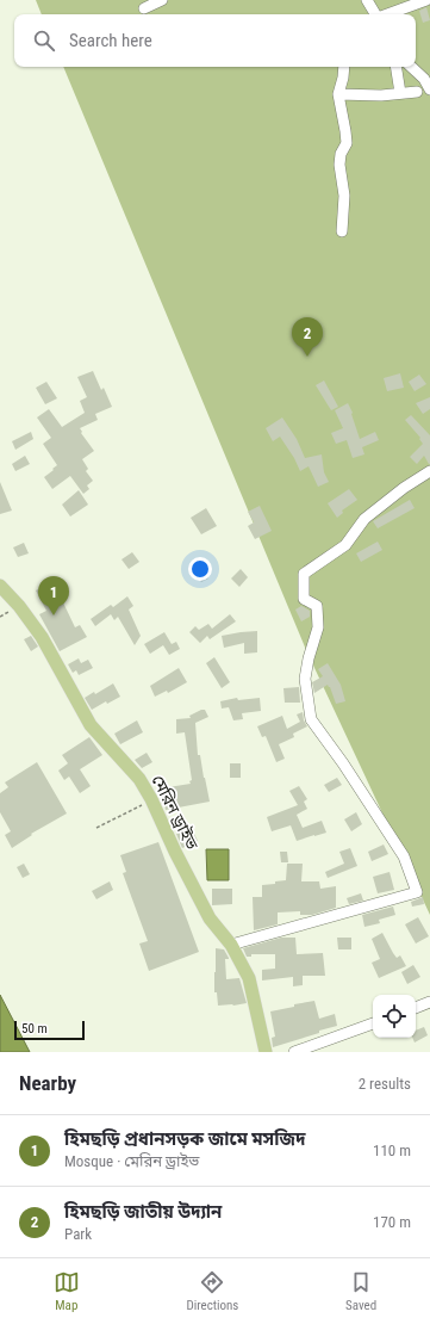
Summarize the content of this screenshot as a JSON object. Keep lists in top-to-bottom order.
{
  "streets": {
    "main road": ["মেরিন ড্রাইভ"]
  },
  "scale_bar": "50 m",
  "page": {
    "search": "Search here",
    "pins": ["2", "1"],
    "scale": "50 m",
    "heading": ["Nearby", "2 results"],
    "list": [
      {
        "mark": "1",
        "name": "হিমছড়ি প্রধানসড়ক জামে মসজিদ",
        "note": "Mosque · মেরিন ড্রাইভ",
        "value": "110 m"
      },
      {
        "mark": "2",
        "name": "হিমছড়ি জাতীয় উদ্যান",
        "note": "Park",
        "value": "170 m"
      }
    ],
    "nav": ["Map", "Directions", "Saved"]
  }
}
